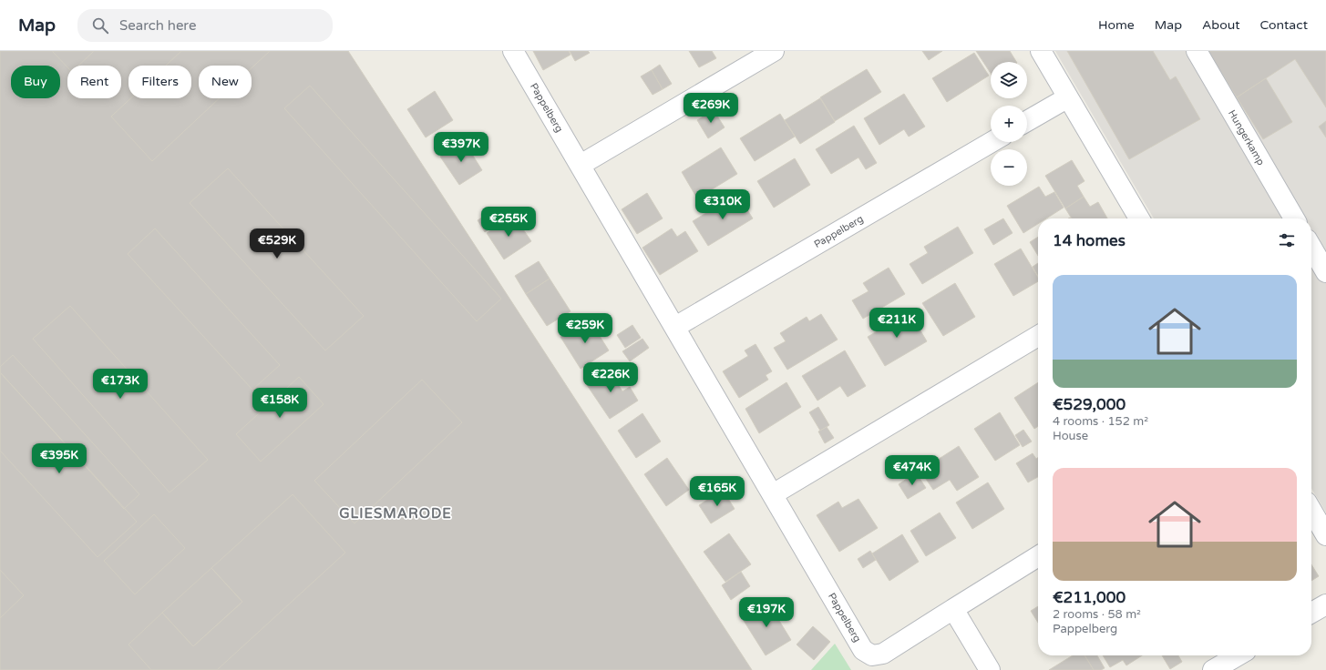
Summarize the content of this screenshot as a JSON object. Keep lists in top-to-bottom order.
{
  "streets": {
    "street": ["Pappelberg", "Hungerkamp"]
  },
  "districts": ["GLIESMARODE"],
  "page": {
    "header": "Map",
    "search": "Search here",
    "nav": [
      "Home",
      "Map",
      "About",
      "Contact"
    ],
    "map_buttons": ["+", "−"],
    "chip": [
      "Buy",
      "Rent",
      "Filters",
      "New"
    ],
    "price": [
      "€269K",
      "€397K",
      "€310K",
      "€255K",
      "€529K",
      "€211K",
      "€259K",
      "€226K",
      "€173K",
      "€158K",
      "€395K",
      "€474K",
      "€165K",
      "€197K"
    ],
    "heading": "14 homes",
    "list": [
      {
        "name": "€529,000",
        "note": "4 rooms · 152 m² · House"
      },
      {
        "name": "€211,000",
        "note": "2 rooms · 58 m² · Pappelberg"
      }
    ]
  }
}
